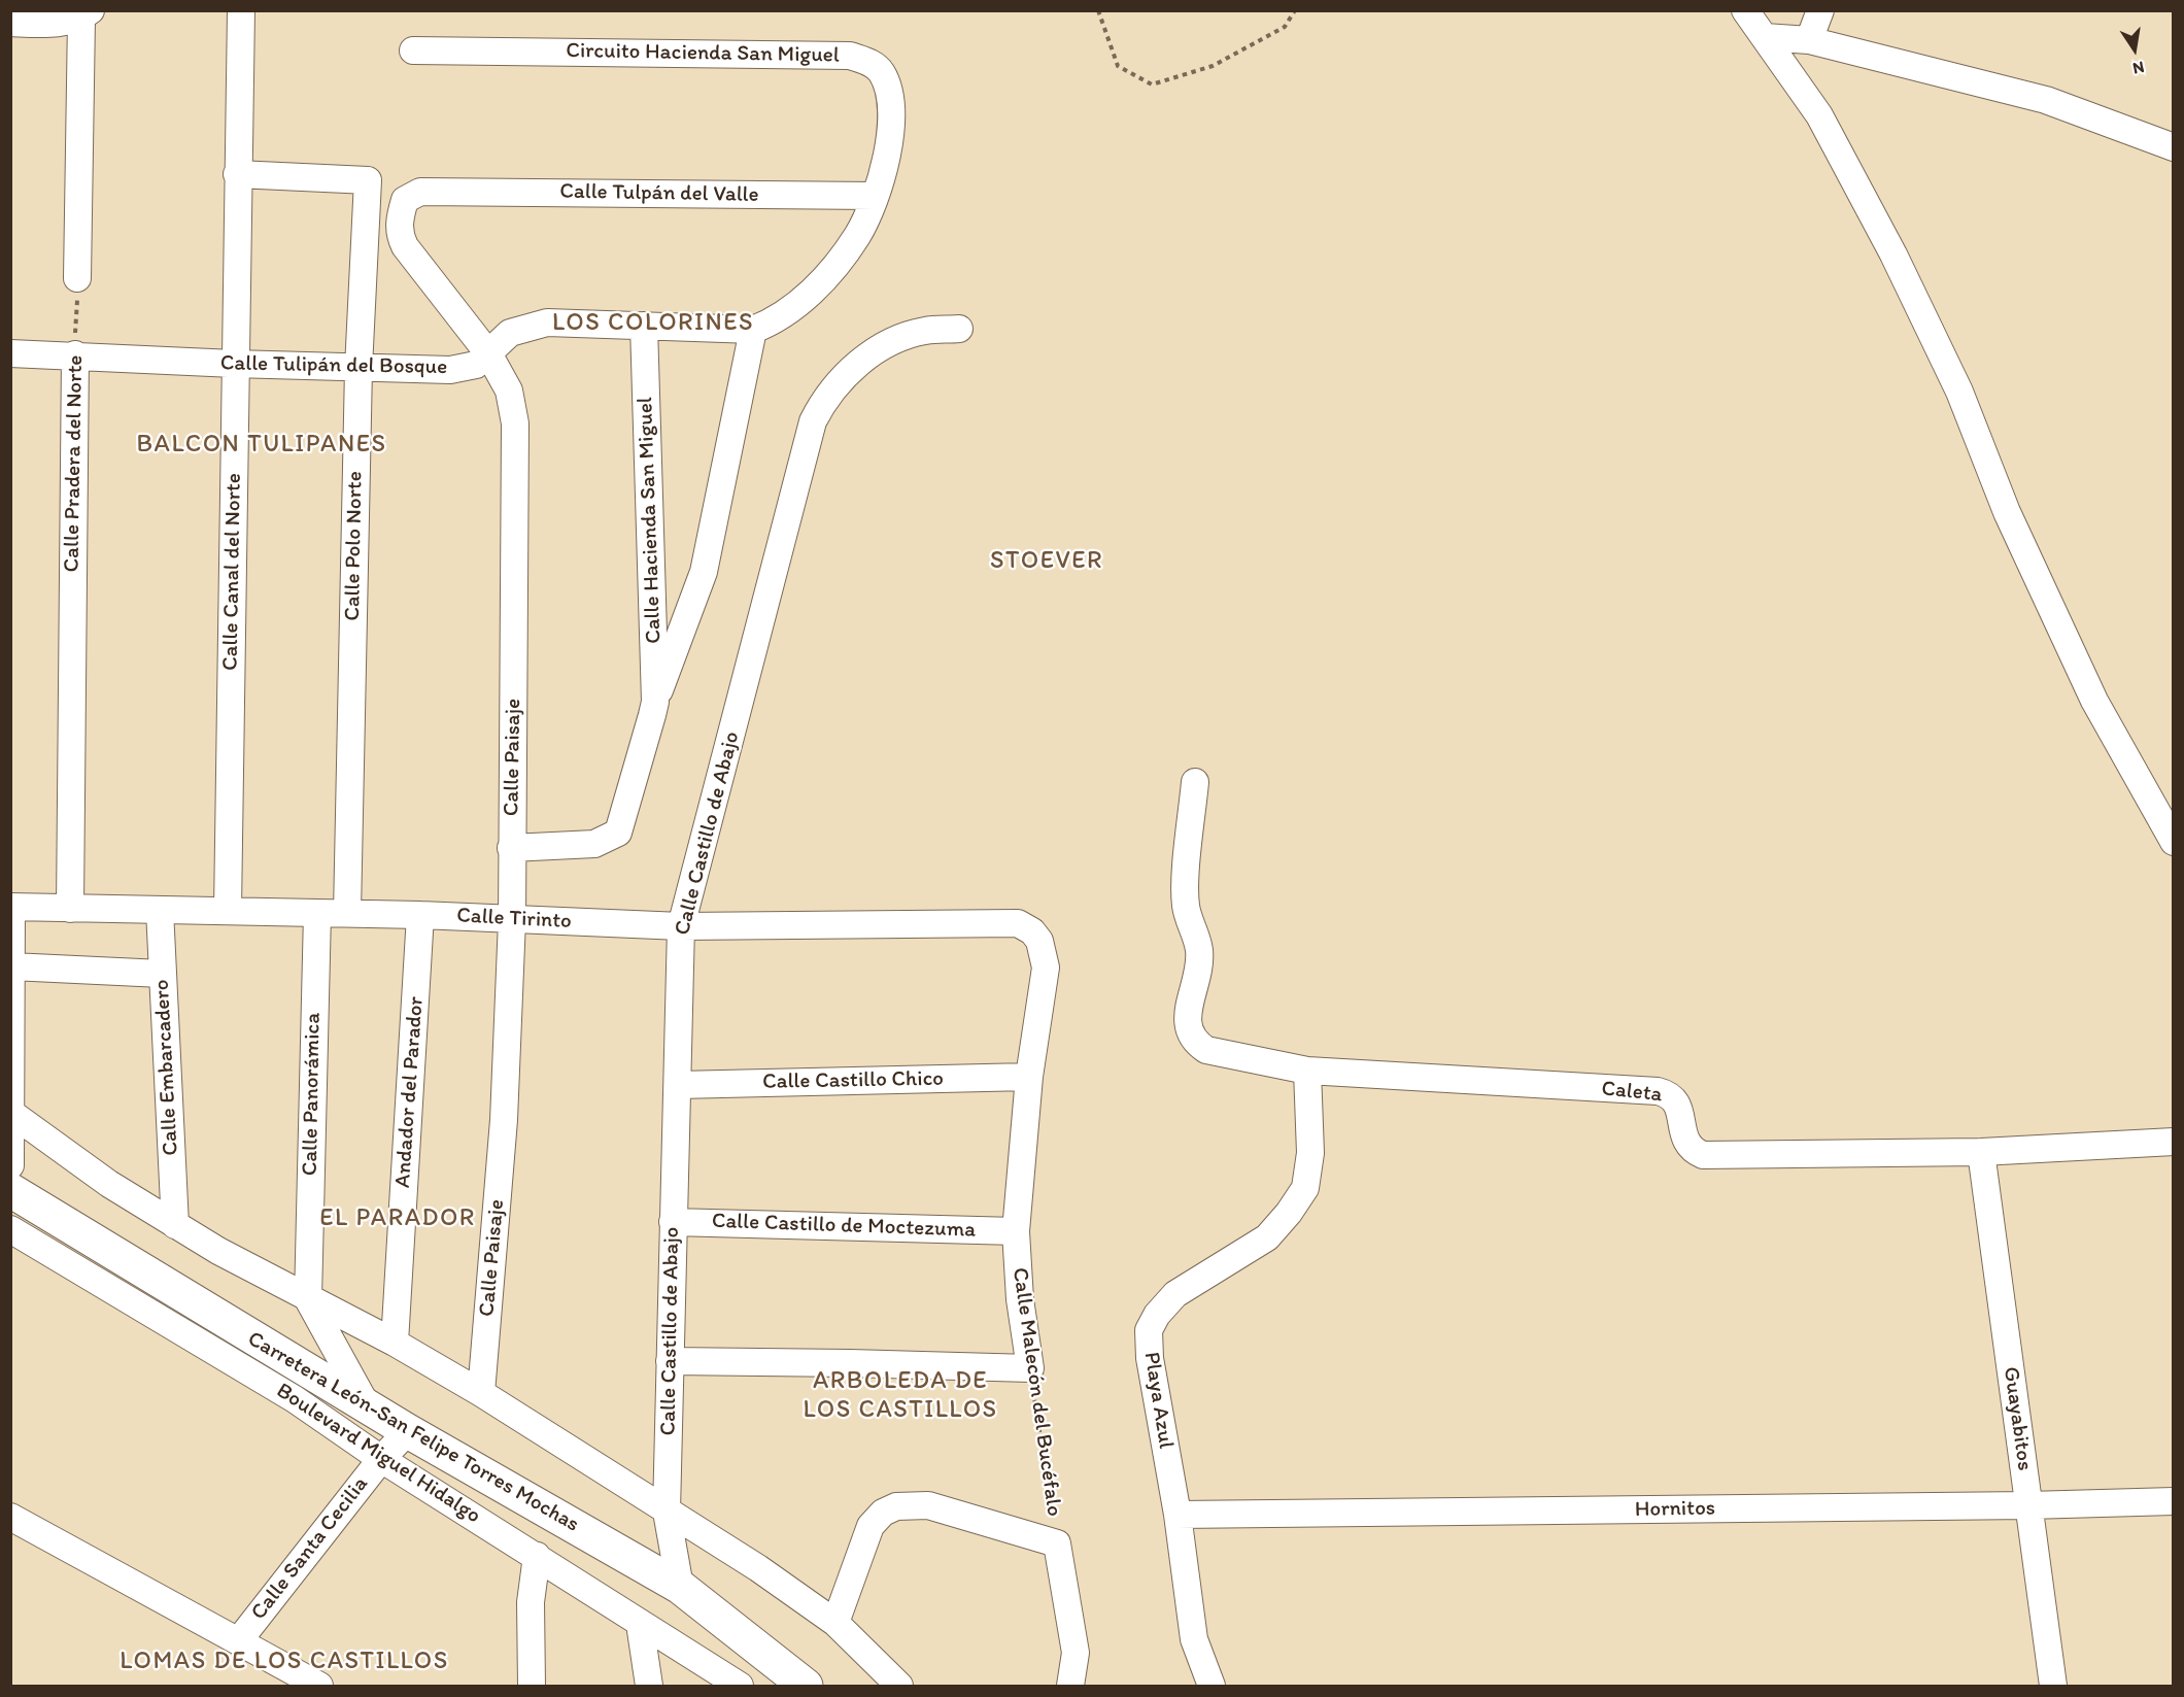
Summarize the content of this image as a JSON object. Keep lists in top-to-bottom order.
{
  "streets": {
    "main road": ["Carretera León-San Felipe Torres Mochas"],
    "street": [
      "Circuito Hacienda San Miguel",
      "Calle Tulpán del Valle",
      "Calle Tulipán del Bosque",
      "Calle Pradera del Norte",
      "Calle Hacienda San Miguel",
      "Calle Polo Norte",
      "Calle Canal del Norte",
      "Calle Paisaje",
      "Calle Castillo de Abajo",
      "Calle Tirinto",
      "Calle Embarcadero",
      "Calle Castillo Chico",
      "Andador del Parador",
      "Caleta",
      "Calle Panorámica",
      "Calle Castillo de Moctezuma",
      "Calle Malecón del Bucéfalo",
      "Playa Azul",
      "Guayabitos",
      "Boulevard Miguel Hidalgo",
      "Hornitos",
      "Calle Santa Cecilia"
    ]
  },
  "crossings": [
    ["Circuito Hacienda San Miguel", "Calle Tulpán del Valle"],
    ["Circuito Hacienda San Miguel", "Calle Tulipán del Bosque"],
    ["Calle Tulpán del Valle", "Calle Paisaje"],
    ["Calle Tulipán del Bosque", "Calle Pradera del Norte"],
    ["Calle Tulipán del Bosque", "Calle Hacienda San Miguel"],
    ["Calle Tulipán del Bosque", "Calle Polo Norte"],
    ["Calle Tulipán del Bosque", "Calle Canal del Norte"],
    ["Calle Tulipán del Bosque", "Calle Paisaje"],
    ["Calle Pradera del Norte", "Calle Tirinto"],
    ["Calle Polo Norte", "Calle Canal del Norte"],
    ["Calle Polo Norte", "Calle Tirinto"],
    ["Calle Canal del Norte", "Calle Tirinto"],
    ["Calle Paisaje", "Calle Tirinto"],
    ["Calle Castillo de Abajo", "Calle Tirinto"],
    ["Calle Castillo de Abajo", "Calle Castillo Chico"],
    ["Calle Castillo de Abajo", "Calle Castillo de Moctezuma"],
    ["Calle Castillo de Abajo", "Carretera León-San Felipe Torres Mochas"],
    ["Calle Tirinto", "Calle Embarcadero"],
    ["Calle Tirinto", "Andador del Parador"],
    ["Calle Tirinto", "Calle Panorámica"],
    ["Calle Tirinto", "Calle Malecón del Bucéfalo"],
    ["Calle Castillo Chico", "Calle Malecón del Bucéfalo"],
    ["Caleta", "Playa Azul"],
    ["Caleta", "Guayabitos"],
    ["Calle Castillo de Moctezuma", "Calle Malecón del Bucéfalo"],
    ["Playa Azul", "Hornitos"],
    ["Guayabitos", "Hornitos"],
    ["Carretera León-San Felipe Torres Mochas", "Calle Santa Cecilia"],
    ["Boulevard Miguel Hidalgo", "Calle Santa Cecilia"]
  ],
  "districts": [
    "LOS COLORINES",
    "BALCON TULIPANES",
    "STOEVER",
    "EL PARADOR",
    "ARBOLEDA DE LOS CASTILLOS",
    "LOMAS DE LOS CASTILLOS"
  ],
  "north": "bottom"
}
